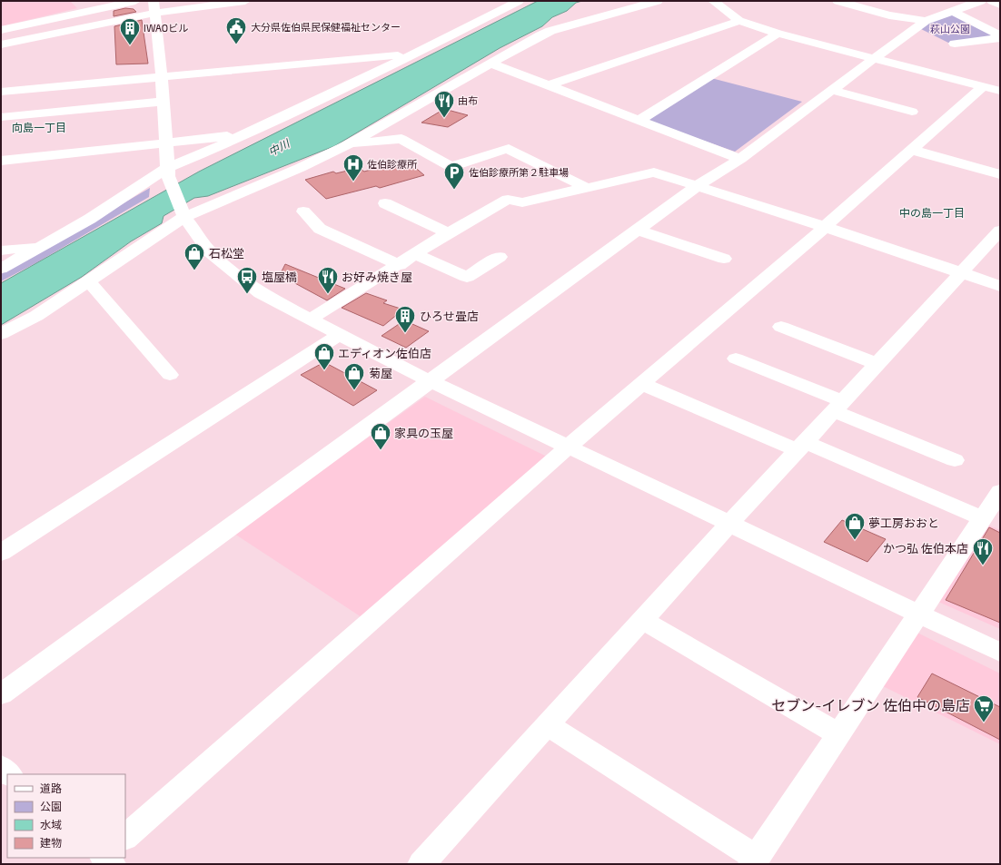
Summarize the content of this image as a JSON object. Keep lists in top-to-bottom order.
{
  "districts": ["向島一丁目", "中の島一丁目"],
  "water": ["中川"],
  "parks": ["萩山公園"],
  "places": {
    "public building": ["大分県佐伯県民保健福祉センター"],
    "building": ["IWAOビル", "ひろせ畳店"],
    "restaurant": ["由布", "お好み焼き屋", "かつ弘 佐伯本店"],
    "hospital": ["佐伯診療所"],
    "parking": ["佐伯診療所第２駐車場"],
    "shop": [
      "石松堂",
      "エディオン佐伯店",
      "菊屋",
      "家具の玉屋",
      "夢工房おおと"
    ],
    "bus stop": ["塩屋橋"],
    "supermarket": ["セブン-イレブン 佐伯中の島店"]
  },
  "legend": [
    "道路",
    "公園",
    "水域",
    "建物"
  ]
}
